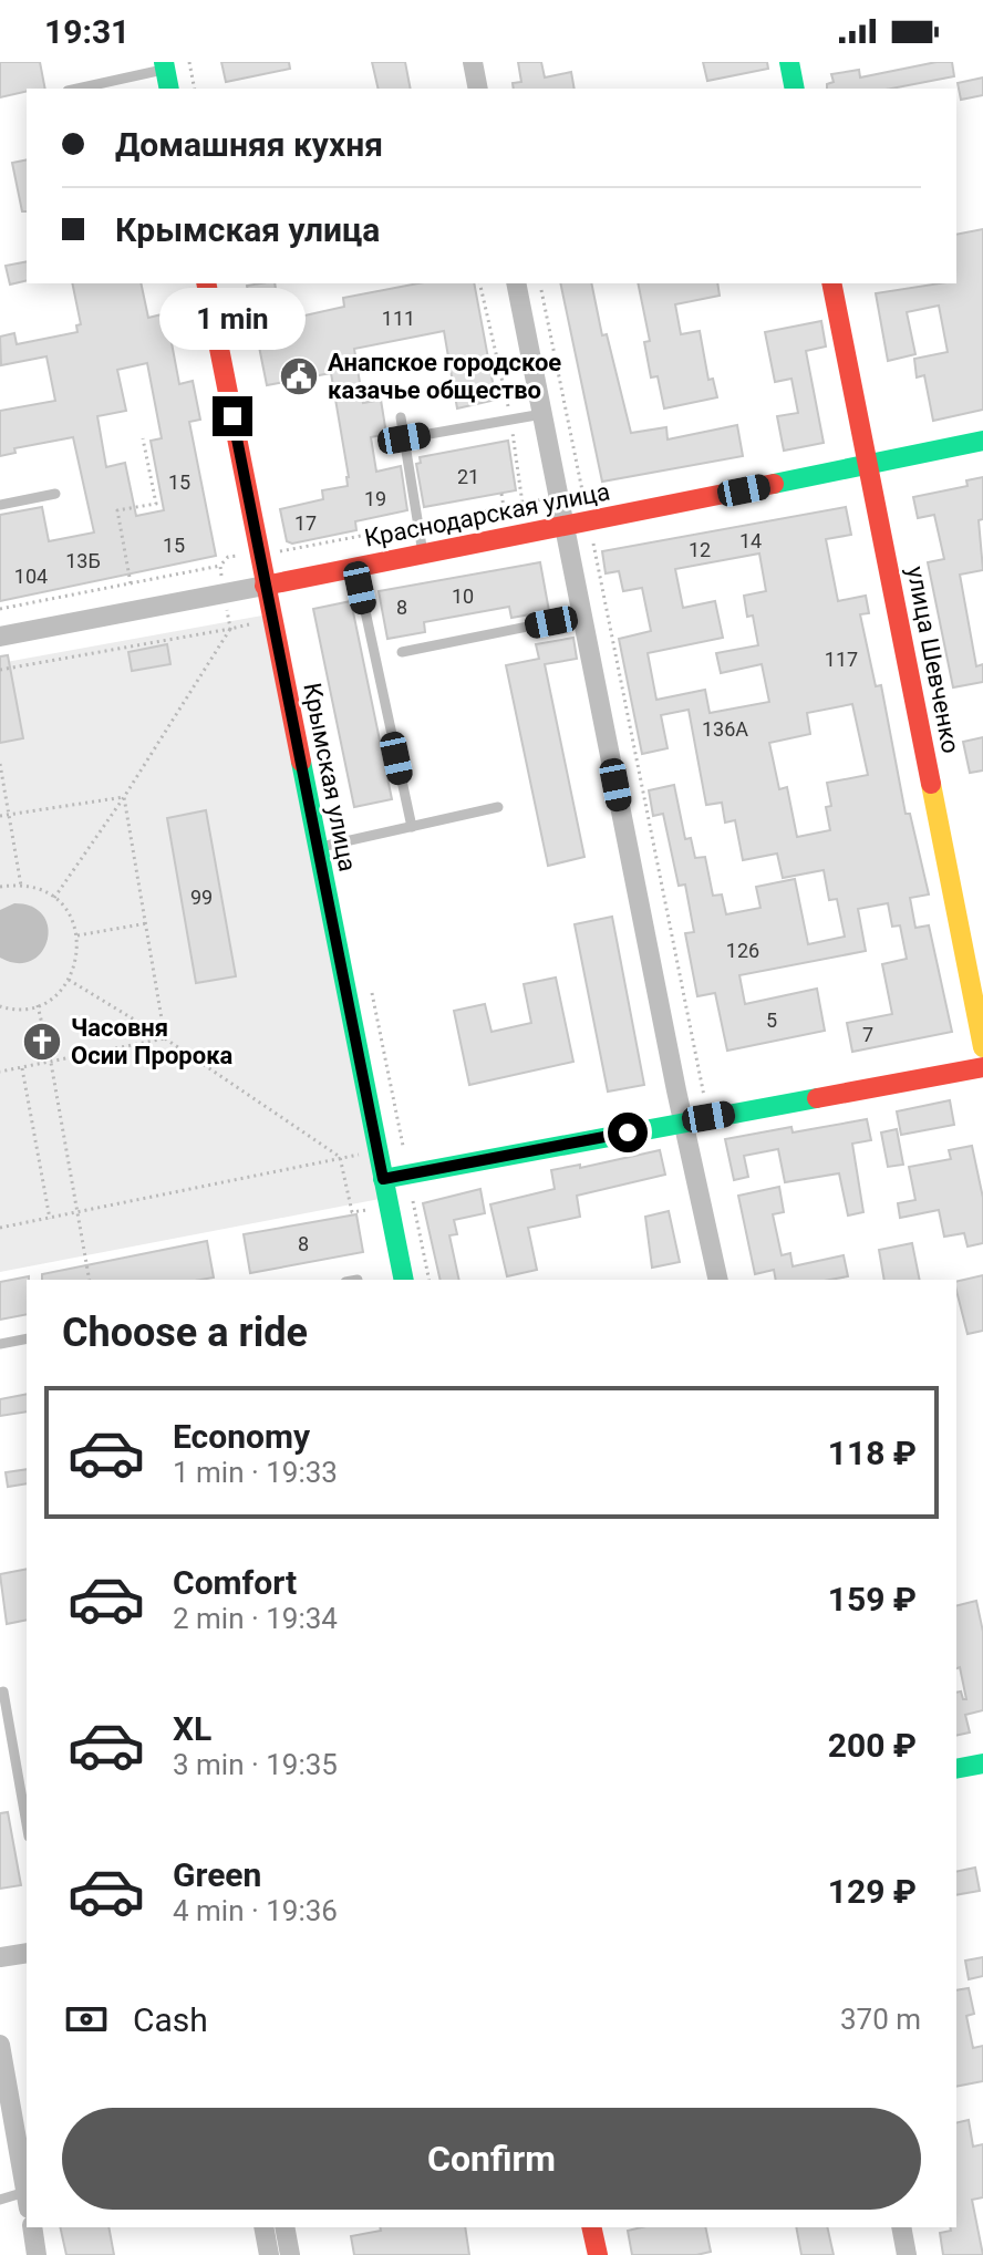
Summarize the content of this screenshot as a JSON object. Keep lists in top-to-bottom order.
{
  "streets": {
    "street": ["Краснодарская улица", "улица Шевченко", "Крымская улица"]
  },
  "crossings": [
    ["Краснодарская улица", "улица Шевченко"],
    ["Краснодарская улица", "Крымская улица"]
  ],
  "places": {
    "public building": ["Анапское городское казачье общество"],
    "church": ["Часовня Осии Пророка"]
  },
  "house_numbers": [
    "111",
    "21",
    "15",
    "19",
    "17",
    "14",
    "15",
    "12",
    "13Б",
    "104",
    "10",
    "8",
    "117",
    "136А",
    "99",
    "126",
    "5",
    "7",
    "8"
  ],
  "page": {
    "status": "19:31",
    "banner": ["Домашняя кухня", "Крымская улица"],
    "bubble": "1 min",
    "heading": "Choose a ride",
    "list": [
      {
        "name": "Economy",
        "note": "1 min · 19:33",
        "value": "118 ₽"
      },
      {
        "name": "Comfort",
        "note": "2 min · 19:34",
        "value": "159 ₽"
      },
      {
        "name": "XL",
        "note": "3 min · 19:35",
        "value": "200 ₽"
      },
      {
        "name": "Green",
        "note": "4 min · 19:36",
        "value": "129 ₽"
      }
    ],
    "pay": ["Cash", "370 m"],
    "buttons": "Confirm"
  }
}
